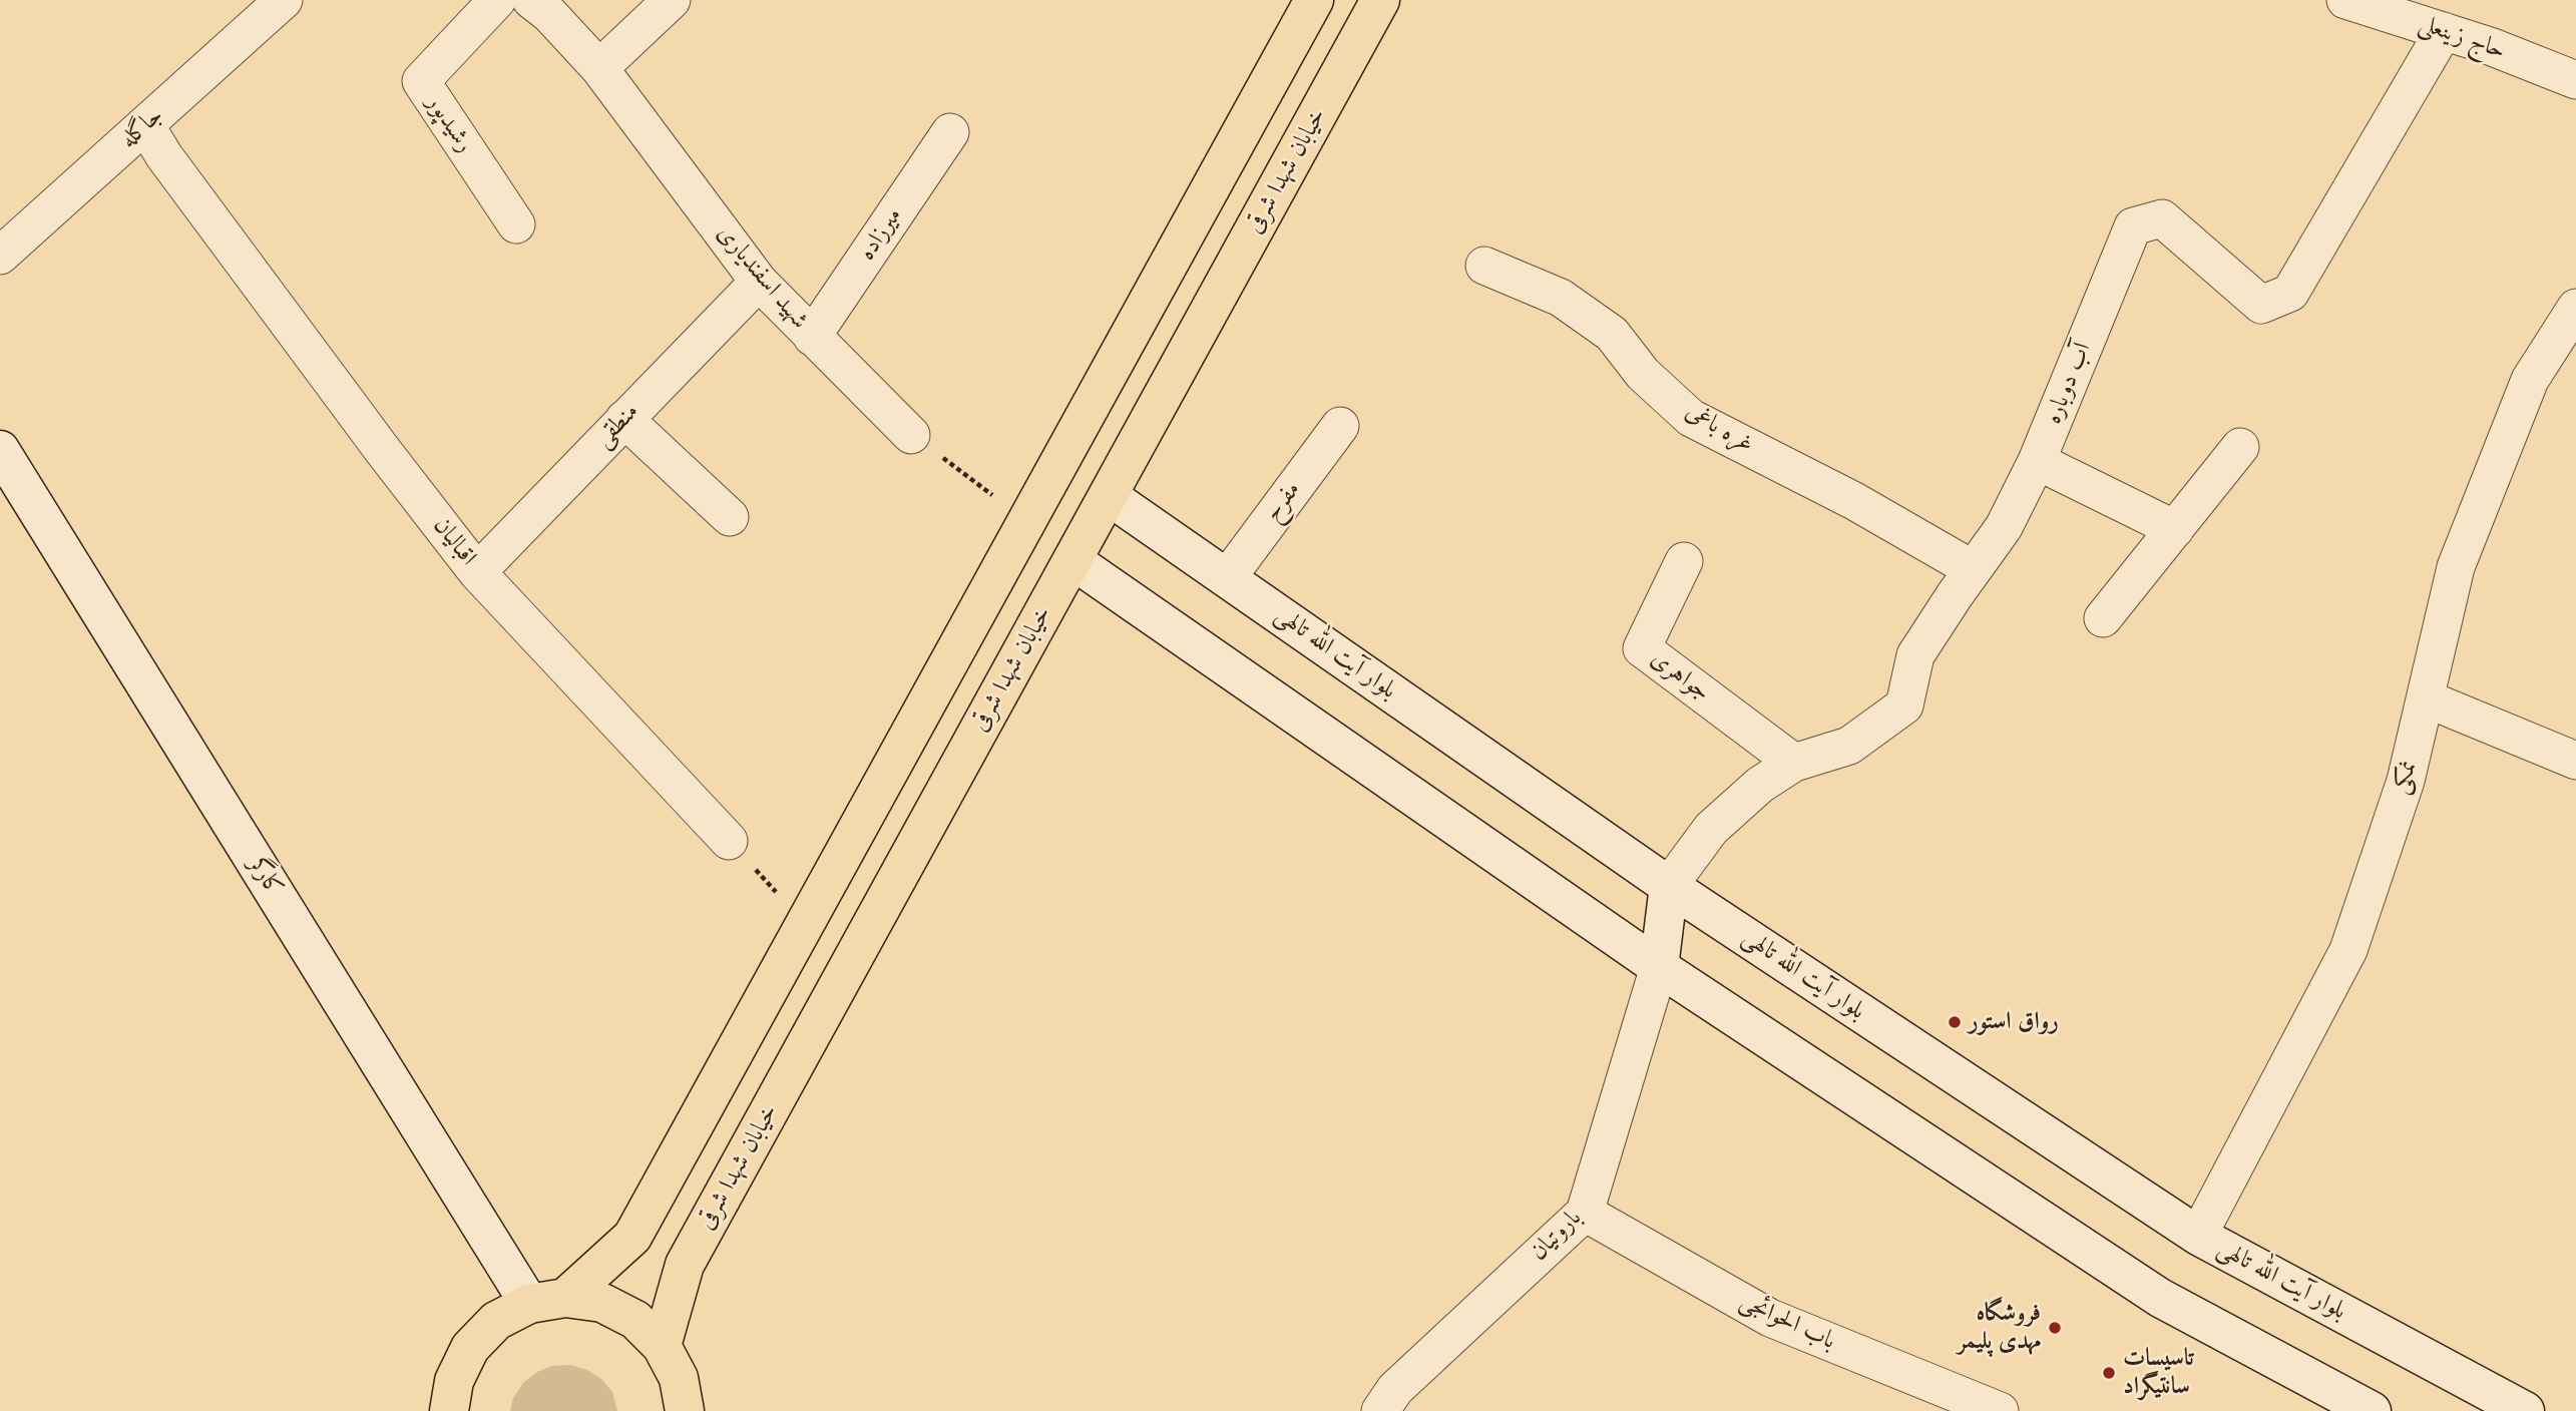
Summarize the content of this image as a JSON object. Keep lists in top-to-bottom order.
{
  "streets": {
    "main road": ["خیابان شهدا شرقی", "بلوار آیت الله تالهی", "کارگر"],
    "street": [
      "حاج زینعلی",
      "رشیدپور",
      "جاگله",
      "میرزاده",
      "شهید اسفندیاری",
      "آب دوباره",
      "منطقی",
      "غره باغی",
      "مفرح",
      "اقبالیان",
      "جواهری",
      "نمکی",
      "باروتیان",
      "باب الحوائجی"
    ]
  },
  "crossings": [
    ["حاج زینعلی", "آب دوباره"],
    ["جاگله", "اقبالیان"],
    ["خیابان شهدا شرقی", "بلوار آیت الله تالهی"],
    ["میرزاده", "شهید اسفندیاری"],
    ["شهید اسفندیاری", "منطقی"],
    ["آب دوباره", "غره باغی"],
    ["آب دوباره", "بلوار آیت الله تالهی"],
    ["آب دوباره", "جواهری"],
    ["منطقی", "اقبالیان"],
    ["مفرح", "بلوار آیت الله تالهی"],
    ["بلوار آیت الله تالهی", "نمکی"],
    ["باروتیان", "باب الحوائجی"]
  ],
  "places": ["رواق استور", "فروشگاه مهدی پلیمر", "تاسیسات سانتیگراد"]
}
